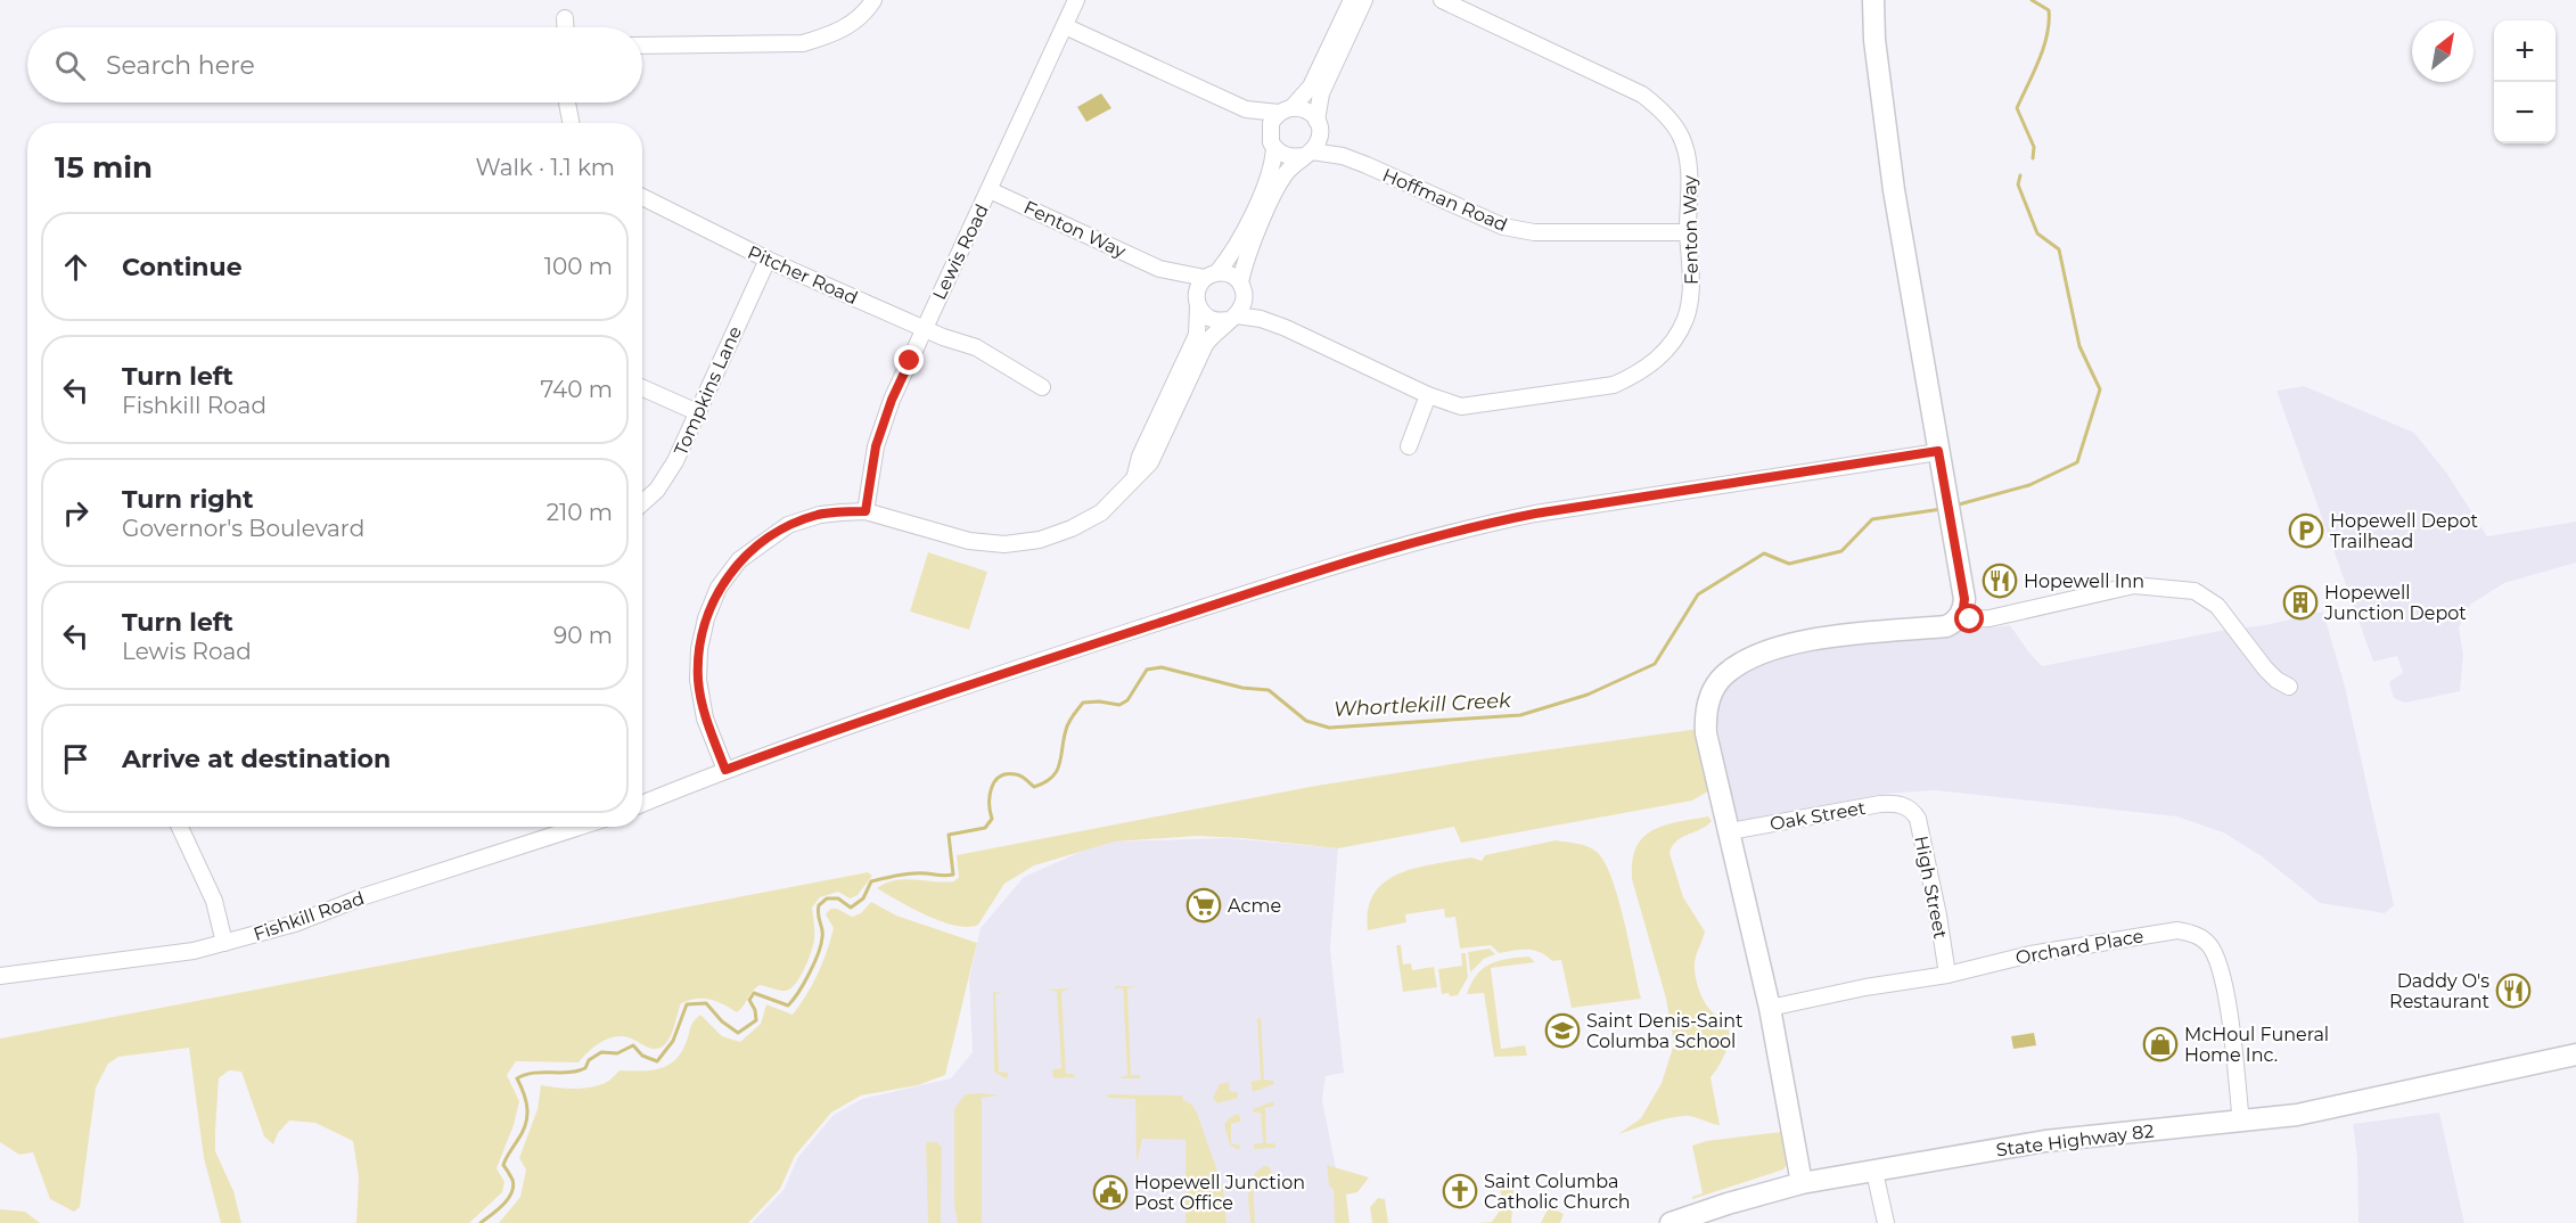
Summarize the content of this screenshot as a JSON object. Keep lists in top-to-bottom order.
{
  "streets": {
    "main road": ["State Highway 82"],
    "street": [
      "Hoffman Road",
      "Fenton Way",
      "Lewis Road",
      "Pitcher Road",
      "Tompkins Lane",
      "Oak Street",
      "High Street",
      "Fishkill Road",
      "Orchard Place"
    ]
  },
  "crossings": [
    ["Hoffman Road", "Fenton Way"],
    ["Fenton Way", "Lewis Road"],
    ["Lewis Road", "Pitcher Road"],
    ["Pitcher Road", "Tompkins Lane"],
    ["Oak Street", "High Street"],
    ["High Street", "Orchard Place"],
    ["Orchard Place", "State Highway 82"]
  ],
  "water": ["Whortlekill Creek"],
  "places": {
    "parking": ["Hopewell Depot Trailhead"],
    "restaurant": ["Hopewell Inn", "Daddy O's Restaurant"],
    "building": ["Hopewell Junction Depot"],
    "supermarket": ["Acme"],
    "school or university": ["Saint Denis-Saint Columba School"],
    "shop": ["McHoul Funeral Home Inc."],
    "church": ["Saint Columba Catholic Church"],
    "public building": ["Hopewell Junction Post Office"]
  },
  "north": "top right",
  "page": {
    "map_buttons": ["+", "−"],
    "search": "Search here",
    "heading": ["15 min", "Walk · 1.1 km"],
    "list": [
      ["Continue", "100 m"],
      ["Turn left", "Fishkill Road", "740 m"],
      ["Turn right", "Governor's Boulevard", "210 m"],
      ["Turn left", "Lewis Road", "90 m"],
      "Arrive at destination"
    ]
  }
}
